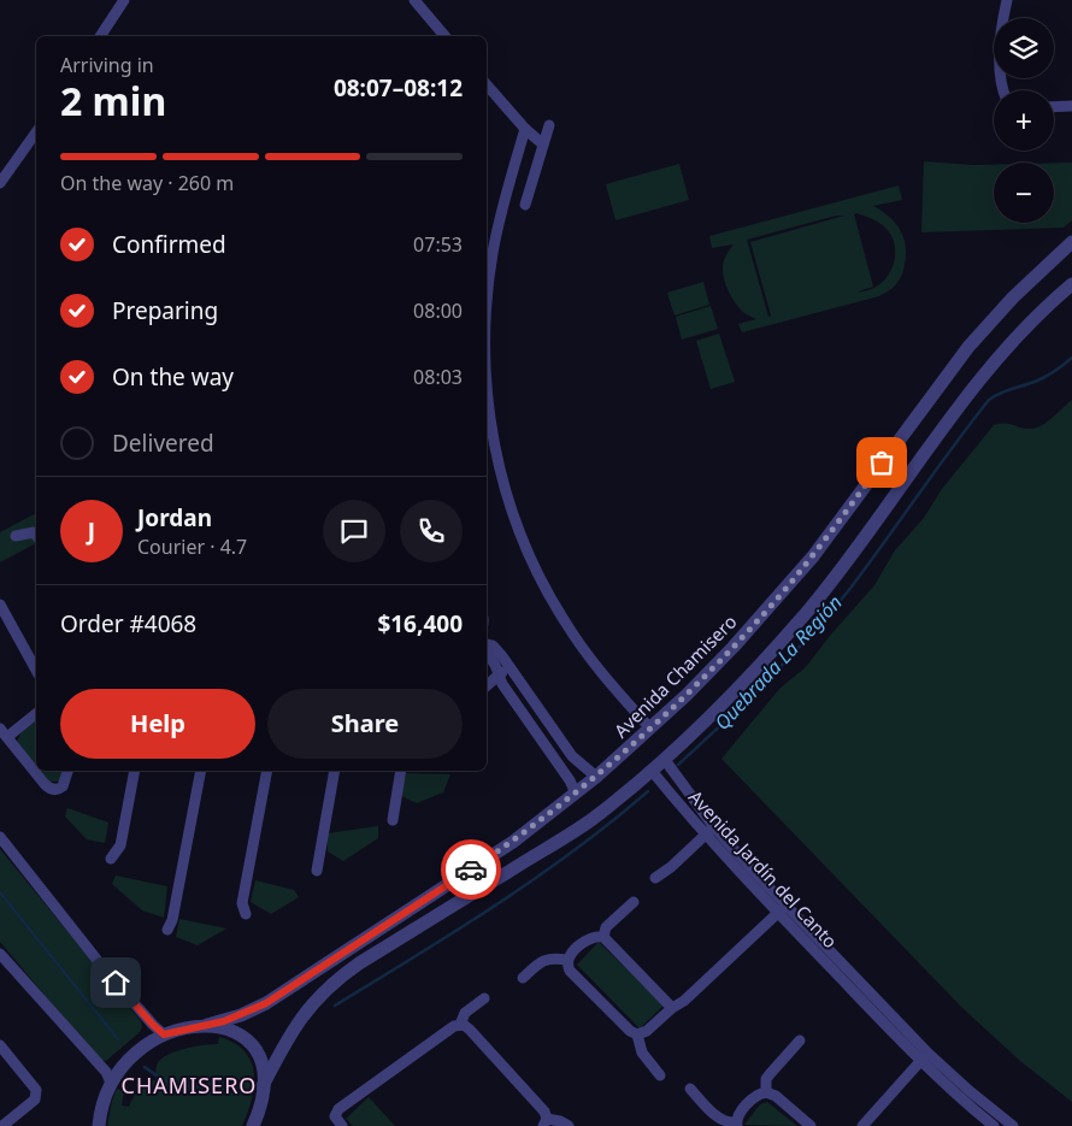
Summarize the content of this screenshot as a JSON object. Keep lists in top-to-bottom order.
{
  "streets": {
    "street": ["Avenida Chamisero", "Avenida Jardín del Canto"]
  },
  "districts": ["CHAMISERO"],
  "water": ["Quebrada La Región"],
  "page": {
    "map_buttons": ["+", "−"],
    "heading": ["2 min", "Arriving in", "08:07–08:12"],
    "panel": [
      "Jordan",
      "Courier · 4.7",
      "Order #4068",
      "$16,400"
    ],
    "bar": "On the way · 260 m",
    "list": [
      ["Confirmed", "07:53"],
      ["Preparing", "08:00"],
      ["On the way", "08:03"],
      "Delivered"
    ],
    "round": "J",
    "buttons": ["Help", "Share"]
  }
}
